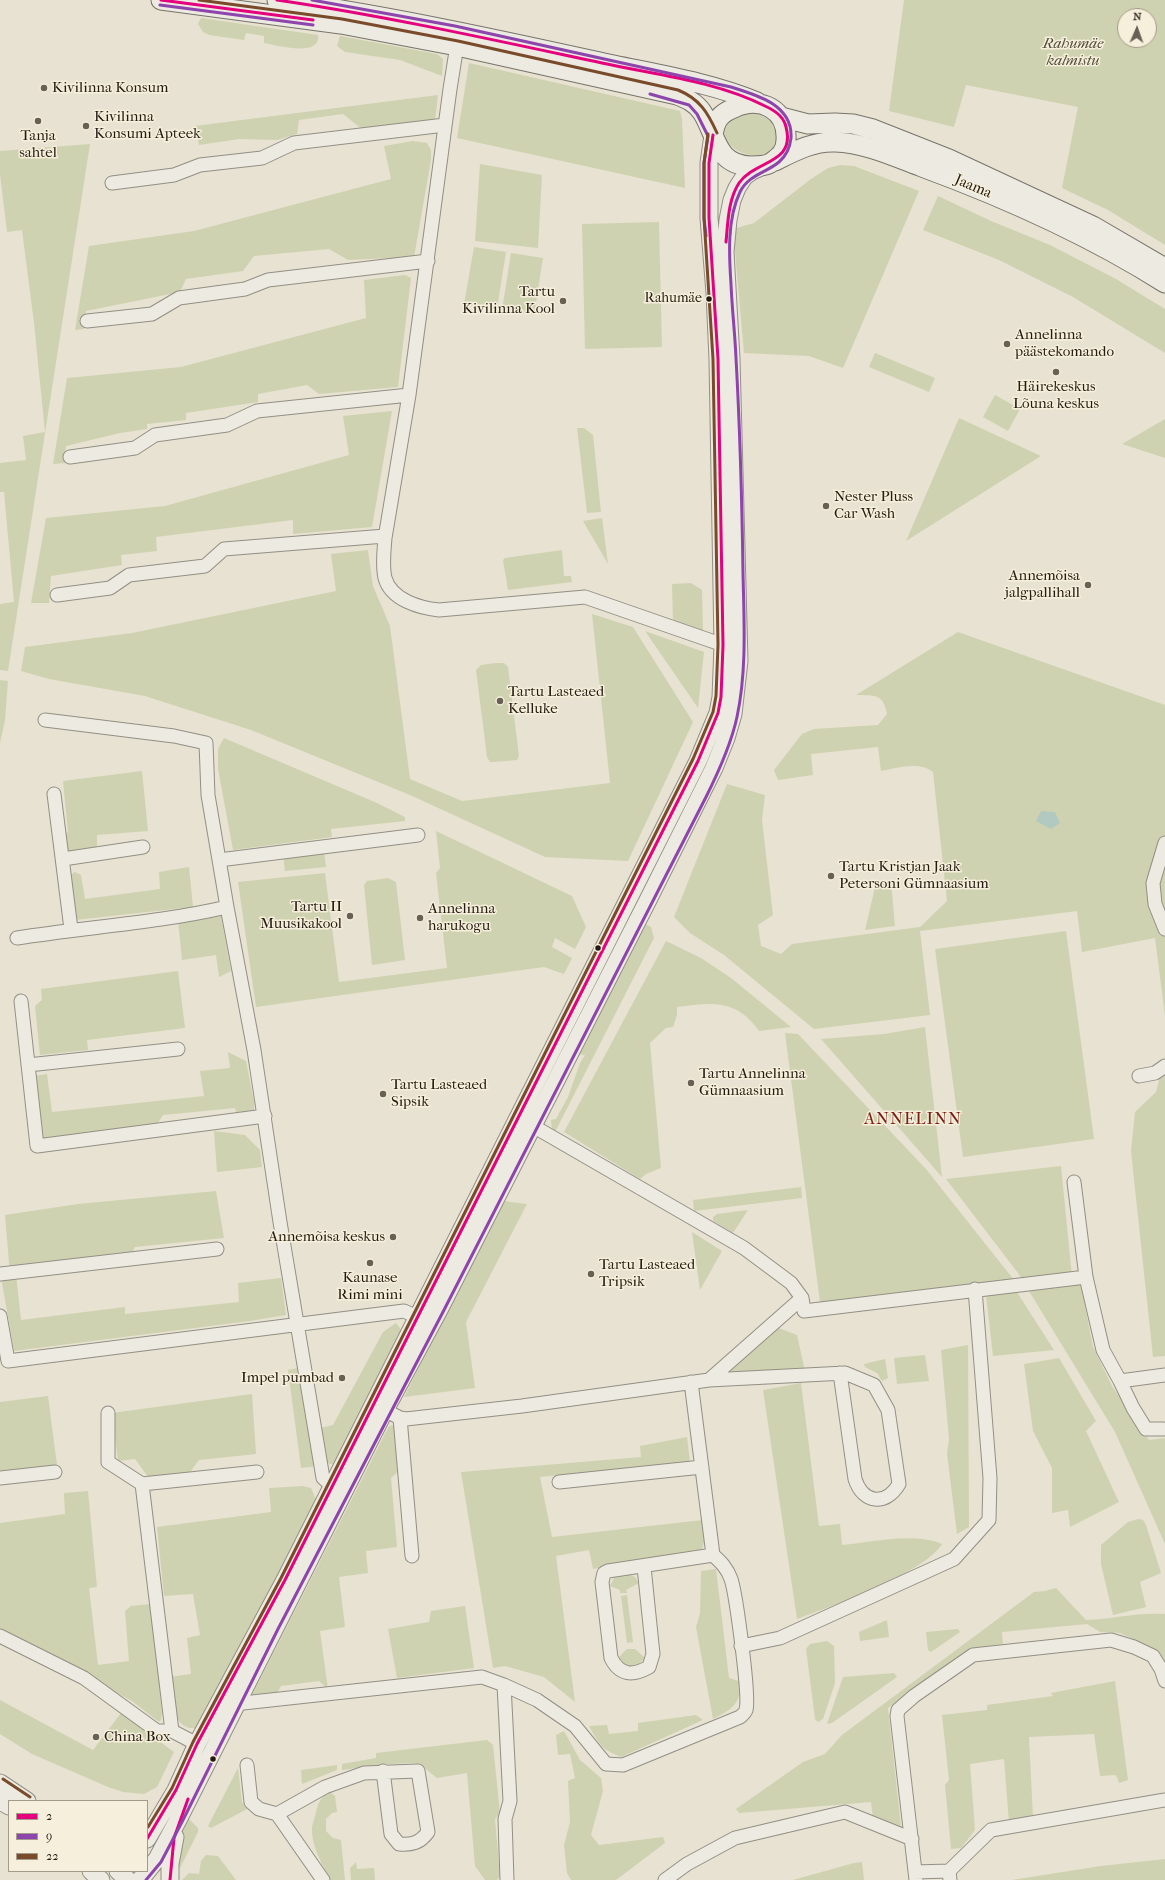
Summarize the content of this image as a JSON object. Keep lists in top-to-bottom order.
{
  "streets": {
    "main road": ["Jaama"]
  },
  "districts": ["ANNELINN"],
  "parks": ["Rahumäe kalmistu"],
  "places": [
    "Kivilinna Konsum",
    "Tanja sahtel",
    "Kivilinna Konsumi Apteek",
    "Rahumäe",
    "Tartu Kivilinna Kool",
    "Annelinna päästekomando",
    "Häirekeskus Lõuna keskus",
    "Nester Pluss Car Wash",
    "Annemõisa jalgpallihall",
    "Tartu Lasteaed Kelluke",
    "Tartu Kristjan Jaak Petersoni Gümnaasium",
    "Tartu II Muusikakool",
    "Annelinna harukogu",
    "Tartu Annelinna Gümnaasium",
    "Tartu Lasteaed Sipsik",
    "Annemõisa keskus",
    "Kaunase Rimi mini",
    "Tartu Lasteaed Tripsik",
    "Impel pumbad",
    "China Box"
  ],
  "lines": ["transit line 2", "transit line 9", "transit line 22"],
  "legend": ["2", "9", "22"],
  "north": "top"
}
